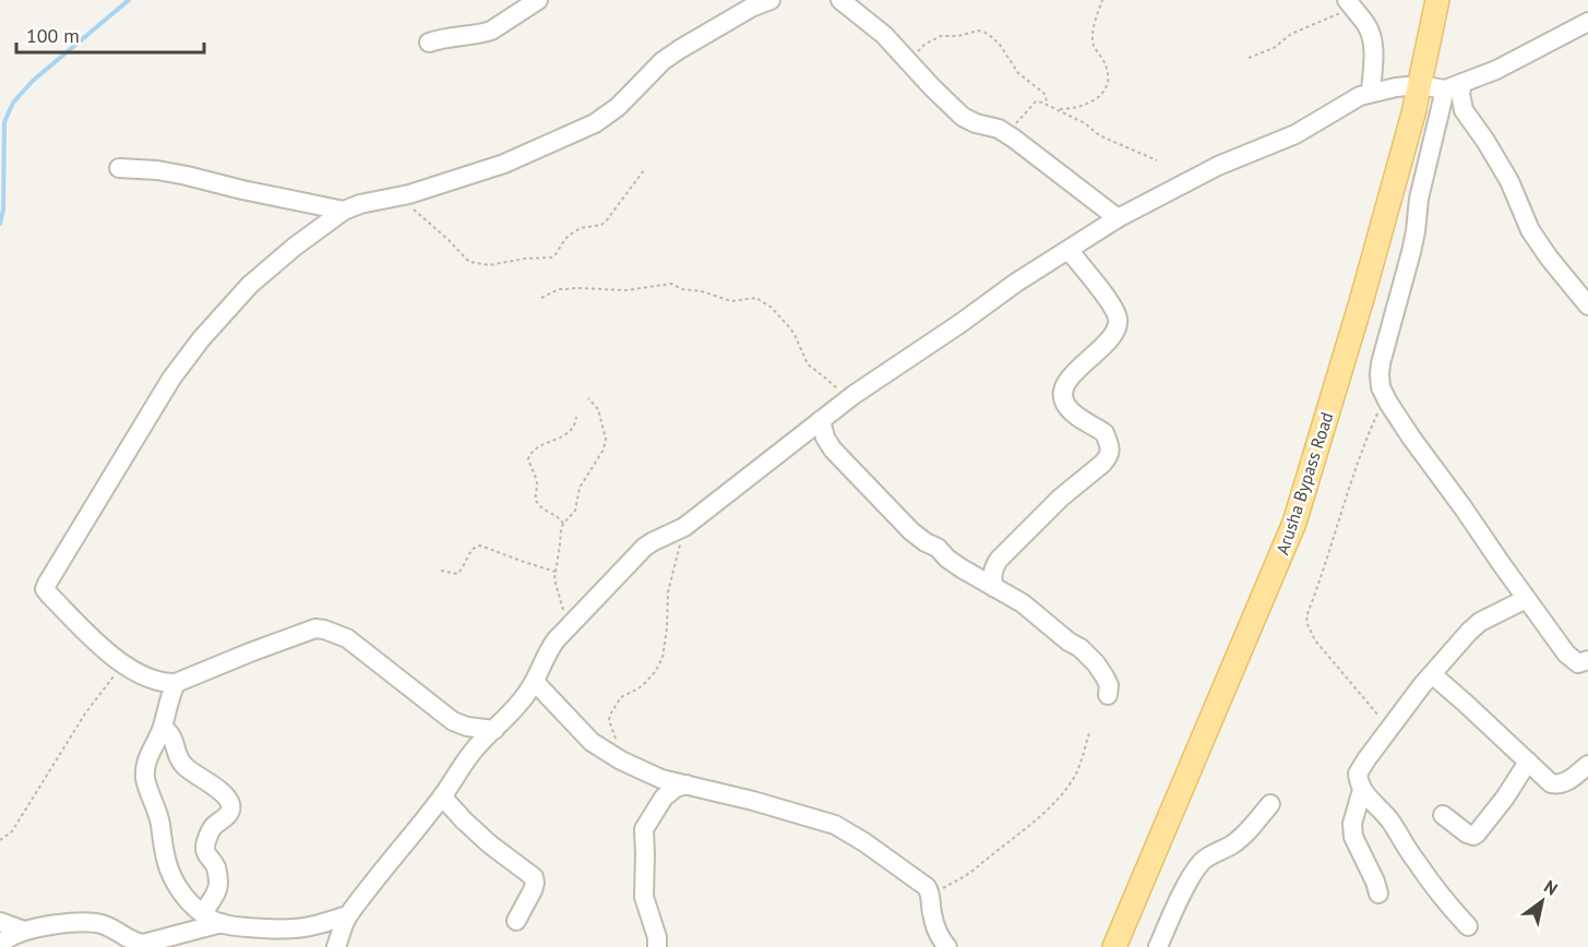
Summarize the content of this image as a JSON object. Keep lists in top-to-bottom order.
{
  "streets": {
    "main road": ["Arusha Bypass Road"]
  },
  "scale_bar": "100 m",
  "north": "top right"
}
